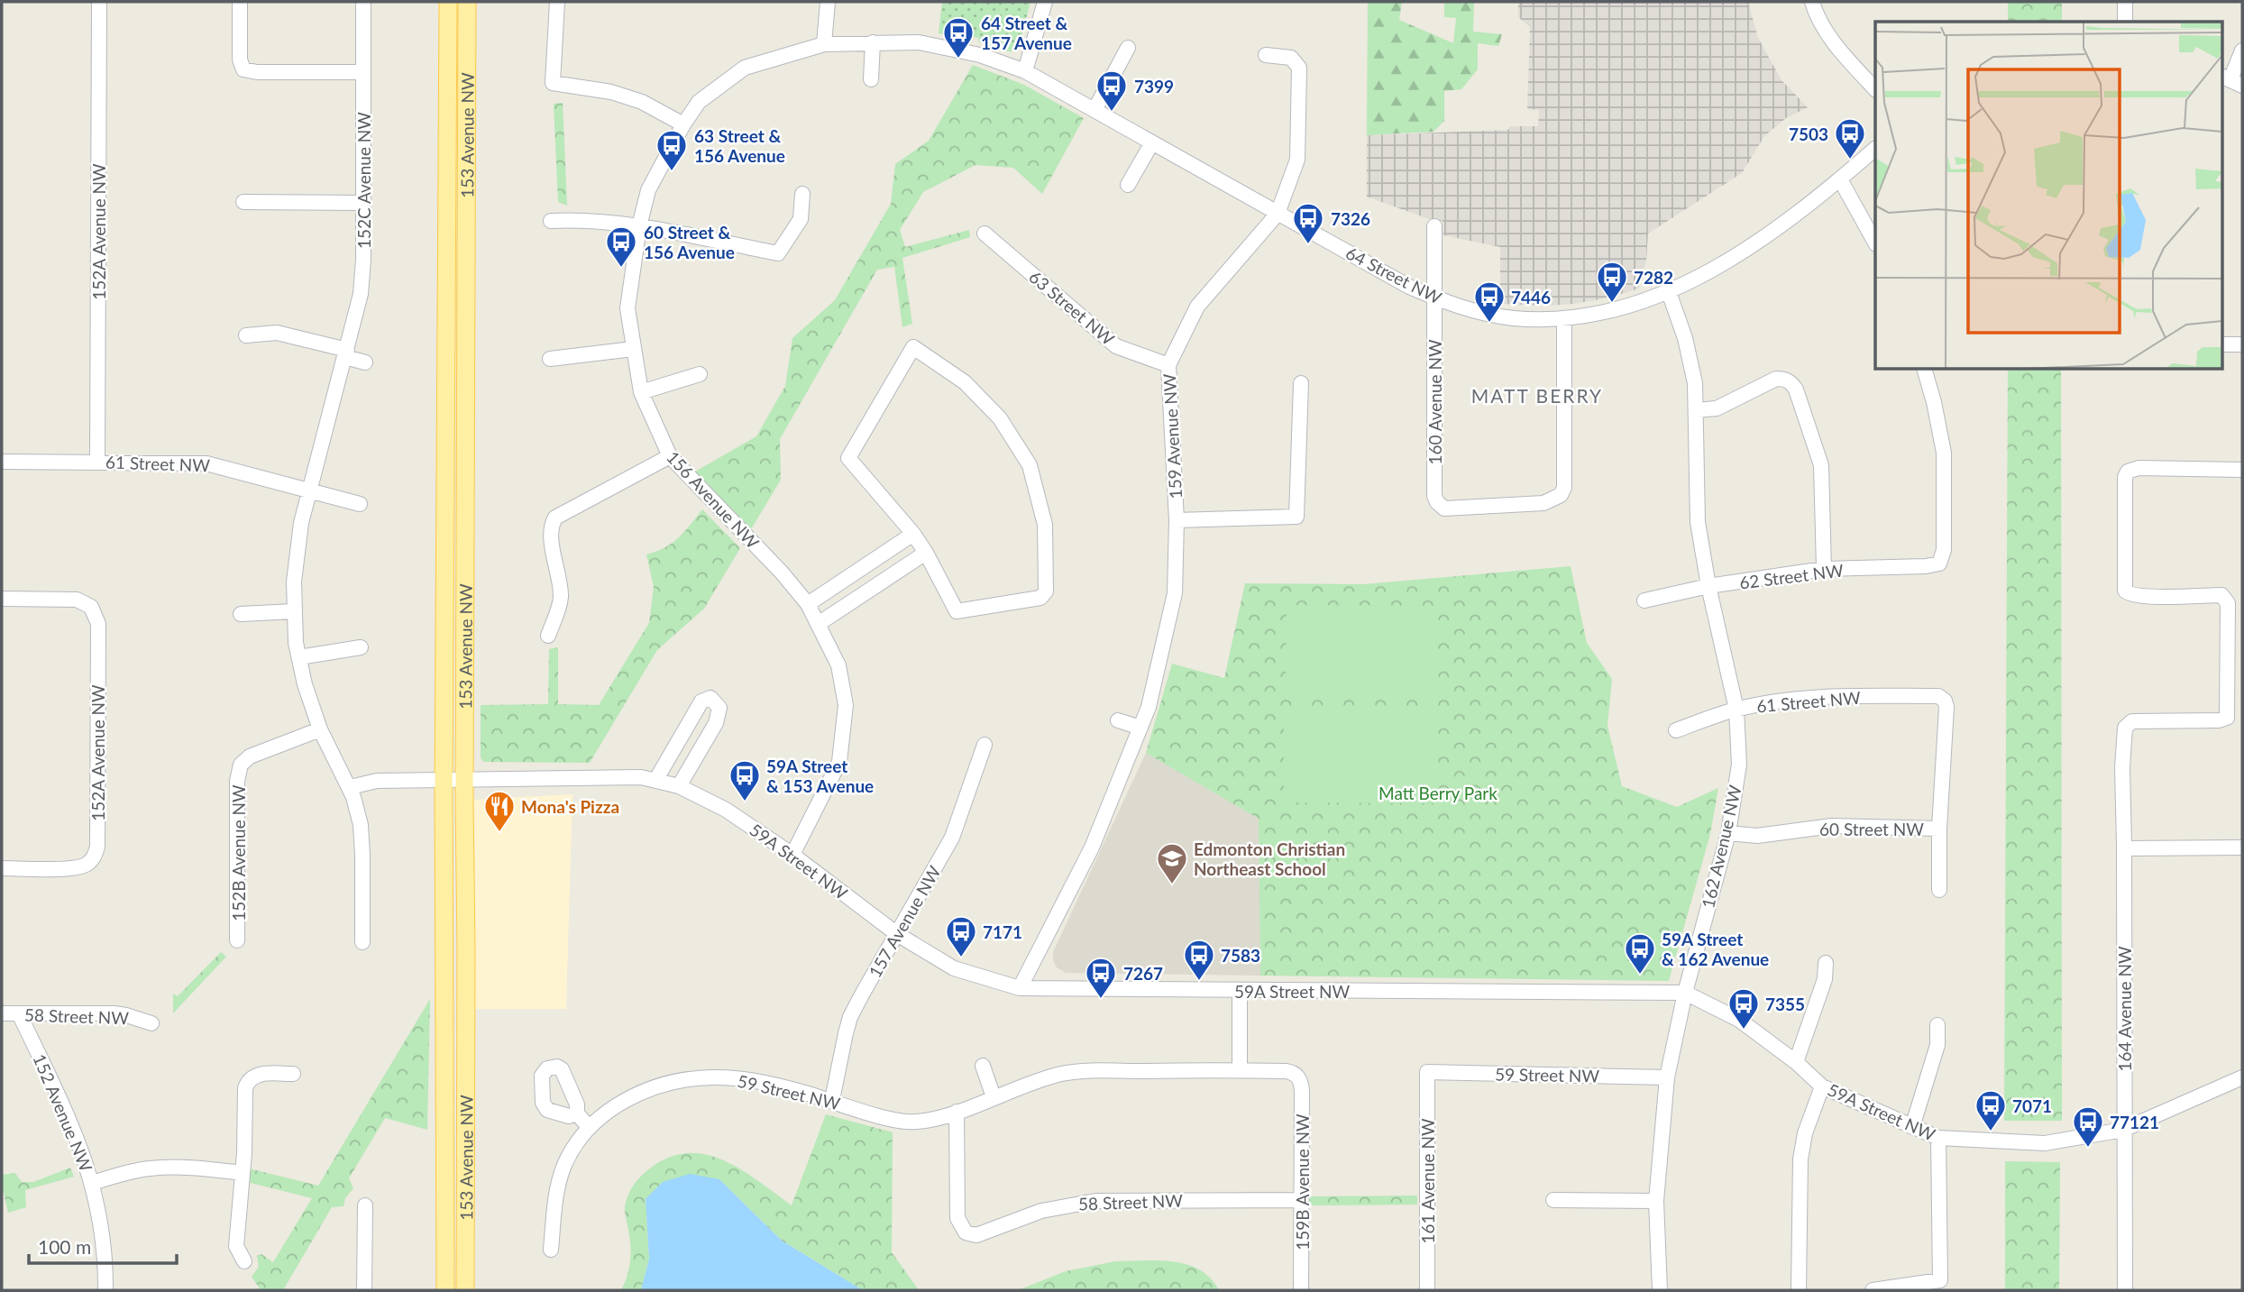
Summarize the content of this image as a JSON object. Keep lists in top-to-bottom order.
{
  "streets": {
    "main road": ["153 Avenue NW"],
    "street": [
      "152C Avenue NW",
      "152A Avenue NW",
      "64 Street NW",
      "63 Street NW",
      "160 Avenue NW",
      "159 Avenue NW",
      "61 Street NW",
      "156 Avenue NW",
      "62 Street NW",
      "60 Street NW",
      "162 Avenue NW",
      "152B Avenue NW",
      "59A Street NW",
      "157 Avenue NW",
      "164 Avenue NW",
      "58 Street NW",
      "59 Street NW",
      "152 Avenue NW",
      "161 Avenue NW",
      "159B Avenue NW"
    ]
  },
  "crossings": [
    ["153 Avenue NW", "59A Street NW"],
    ["152C Avenue NW", "61 Street NW"],
    ["152C Avenue NW", "152B Avenue NW"],
    ["152C Avenue NW", "59A Street NW"],
    ["152A Avenue NW", "61 Street NW"],
    ["64 Street NW", "160 Avenue NW"],
    ["64 Street NW", "159 Avenue NW"],
    ["64 Street NW", "156 Avenue NW"],
    ["64 Street NW", "162 Avenue NW"],
    ["63 Street NW", "159 Avenue NW"],
    ["159 Avenue NW", "59A Street NW"],
    ["61 Street NW", "60 Street NW"],
    ["61 Street NW", "162 Avenue NW"],
    ["156 Avenue NW", "59A Street NW"],
    ["62 Street NW", "162 Avenue NW"],
    ["60 Street NW", "162 Avenue NW"],
    ["162 Avenue NW", "59A Street NW"],
    ["162 Avenue NW", "59 Street NW"],
    ["59A Street NW", "157 Avenue NW"],
    ["59A Street NW", "164 Avenue NW"],
    ["157 Avenue NW", "59 Street NW"],
    ["58 Street NW", "59 Street NW"],
    ["58 Street NW", "152 Avenue NW"],
    ["58 Street NW", "159B Avenue NW"],
    ["59 Street NW", "161 Avenue NW"],
    ["59 Street NW", "159B Avenue NW"]
  ],
  "districts": ["MATT BERRY"],
  "parks": ["Matt Berry Park"],
  "places": {
    "bus stop": [
      "64 Street & 157 Avenue",
      "7399",
      "7503",
      "63 Street & 156 Avenue",
      "7326",
      "60 Street & 156 Avenue",
      "7282",
      "7446",
      "59A Street & 153 Avenue",
      "7171",
      "59A Street & 162 Avenue",
      "7583",
      "7267",
      "7355",
      "7071",
      "77121"
    ],
    "restaurant": ["Mona's Pizza"],
    "school or university": ["Edmonton Christian Northeast School"]
  },
  "scale_bar": "100 m"
}
